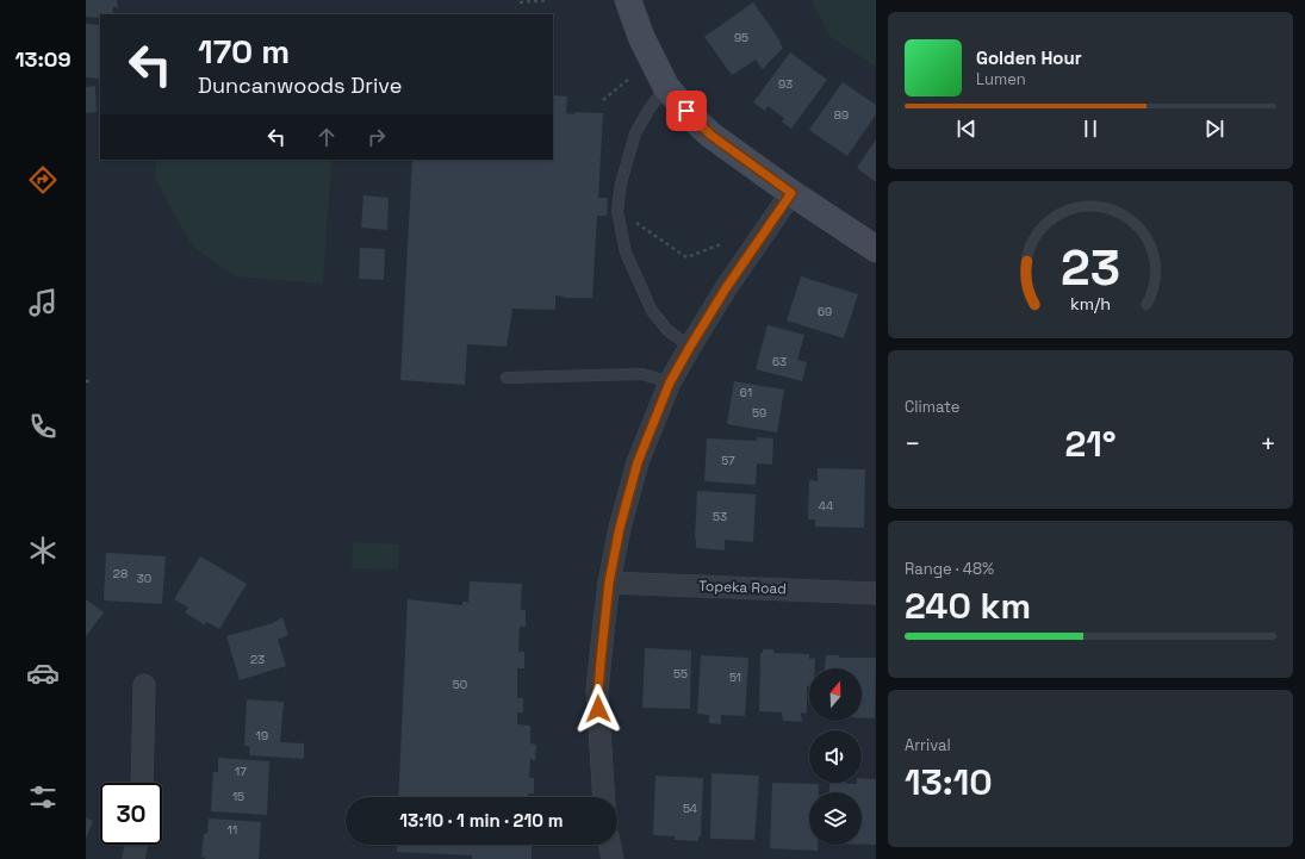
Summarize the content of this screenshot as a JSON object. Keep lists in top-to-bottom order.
{
  "streets": {
    "street": ["Topeka Road"]
  },
  "house_numbers": [
    "95",
    "93",
    "89",
    "69",
    "63",
    "61",
    "59",
    "57",
    "44",
    "53",
    "28",
    "30",
    "23",
    "55",
    "51",
    "50",
    "19",
    "17",
    "15",
    "54",
    "11"
  ],
  "north": "top",
  "page": {
    "tabs": "13:09",
    "turn": ["170 m", "Duncanwoods Drive"],
    "song": ["Golden Hour", "Lumen"],
    "tile": [
      "Climate",
      ["Range · 48%", "240 km"],
      ["Arrival", "13:10"]
    ],
    "heat": ["−", "21°", "+"],
    "limit": "30",
    "trip": "13:10 · 1 min · 210 m",
    "gauge": ["23", "km/h"]
  }
}
